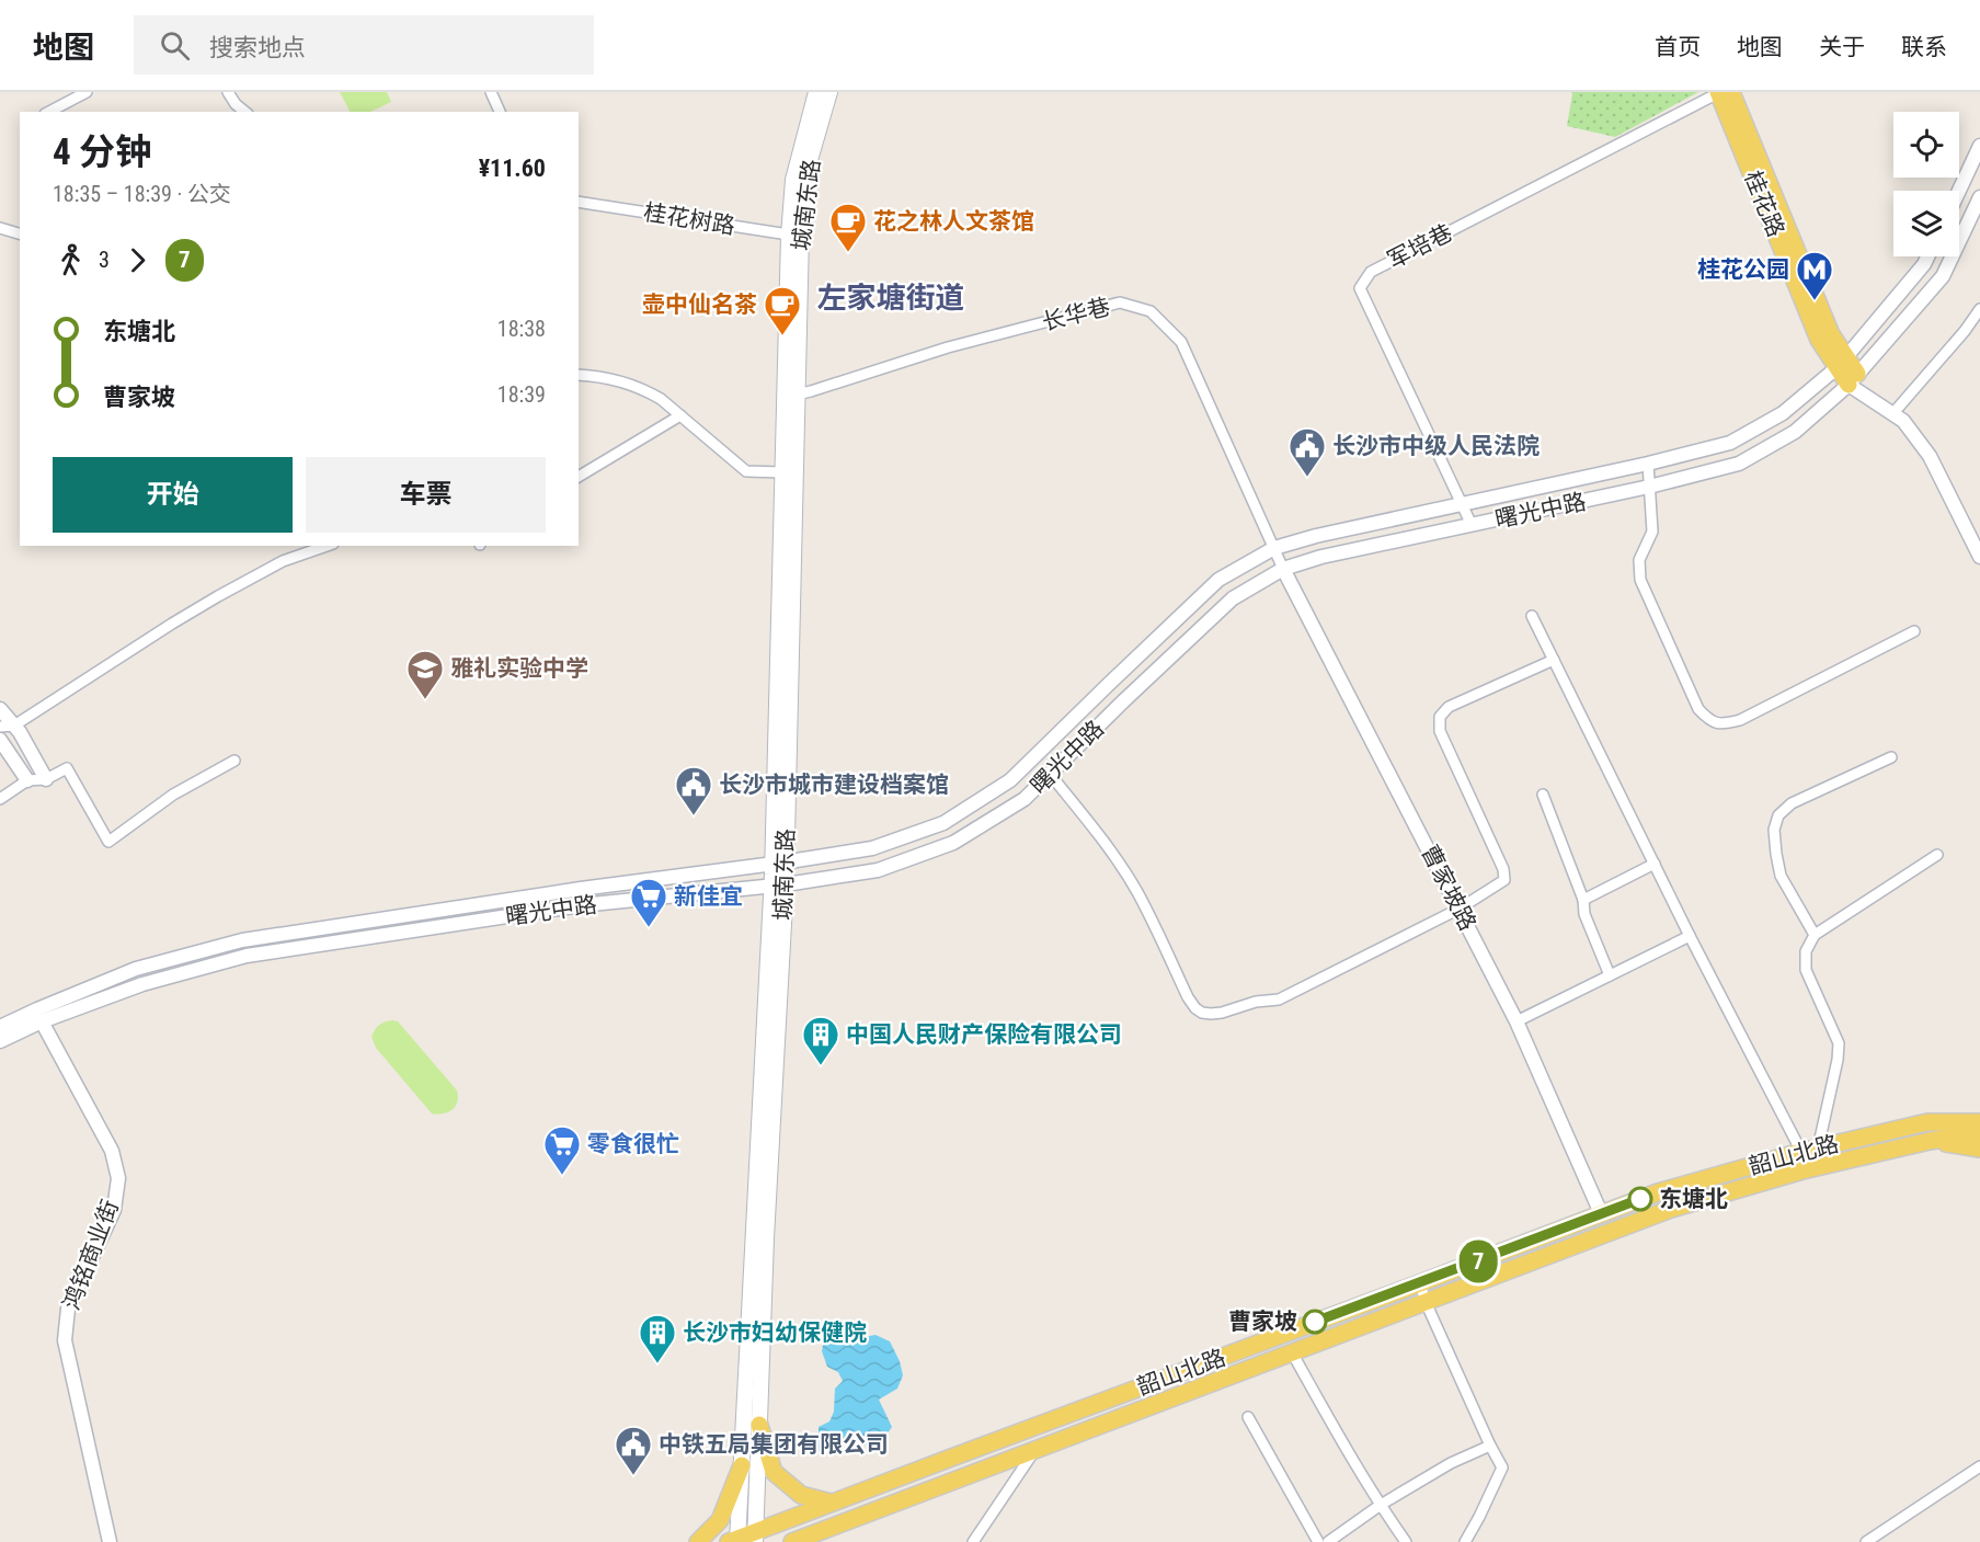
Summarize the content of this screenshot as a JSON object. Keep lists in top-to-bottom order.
{
  "streets": {
    "main road": ["桂花路", "城南东路", "韶山北路"],
    "street": [
      "桂花树路",
      "军培巷",
      "长华巷",
      "曙光中路",
      "曹家坡路",
      "鸿铭商业街"
    ]
  },
  "crossings": [
    ["桂花路", "军培巷"],
    ["桂花路", "曙光中路"],
    ["城南东路", "桂花树路"],
    ["城南东路", "长华巷"],
    ["城南东路", "曙光中路"],
    ["城南东路", "韶山北路"],
    ["军培巷", "曙光中路"],
    ["长华巷", "曙光中路"],
    ["长华巷", "曹家坡路"],
    ["曙光中路", "曹家坡路"],
    ["曙光中路", "鸿铭商业街"],
    ["曹家坡路", "韶山北路"]
  ],
  "districts": ["左家塘街道"],
  "places": {
    "cafe": ["花之林人文茶馆", "壶中仙名茶"],
    "metro station": ["桂花公园"],
    "public building": ["长沙市中级人民法院", "长沙市城市建设档案馆", "中铁五局集团有限公司"],
    "school or university": ["雅礼实验中学"],
    "supermarket": ["新佳宜", "零食很忙"],
    "building": ["中国人民财产保险有限公司", "长沙市妇幼保健院"],
    "other": ["东塘北", "曹家坡"]
  },
  "lines": ["bus line 7"],
  "page": {
    "header": "地图",
    "search": "搜索地点",
    "nav": [
      "首页",
      "地图",
      "关于",
      "联系"
    ],
    "on_map": "7",
    "heading": ["4 分钟", "18:35 – 18:39 · 公交", "¥11.60"],
    "legs": ["3", "7"],
    "list": [
      {
        "name": "东塘北",
        "value": "18:38"
      },
      {
        "name": "曹家坡",
        "value": "18:39"
      }
    ],
    "buttons": ["开始", "车票"]
  }
}
